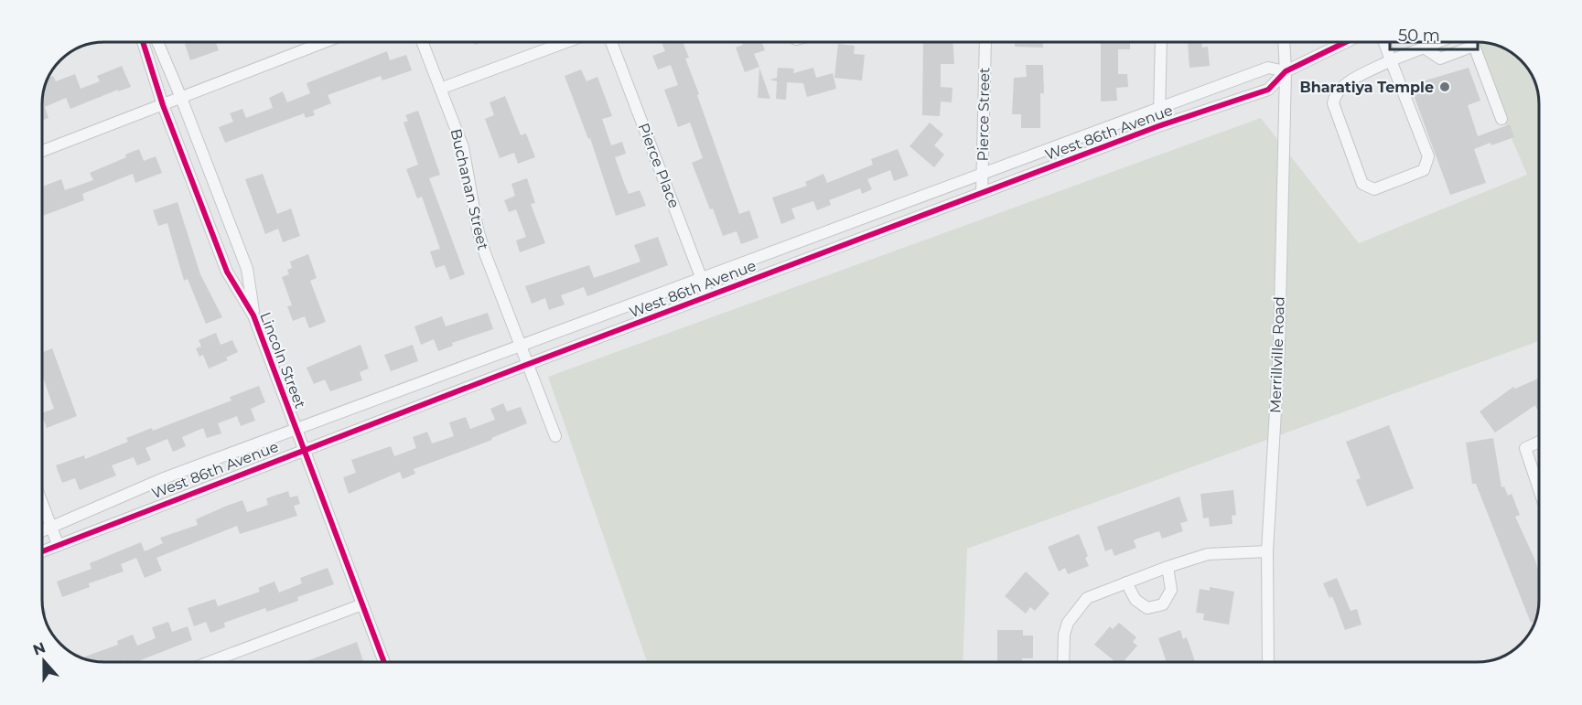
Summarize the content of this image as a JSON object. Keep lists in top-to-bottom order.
{
  "streets": {
    "street": [
      "Pierce Street",
      "West 86th Avenue",
      "Pierce Place",
      "Buchanan Street",
      "Merrillville Road",
      "Lincoln Street"
    ]
  },
  "crossings": [
    ["Pierce Street", "West 86th Avenue"],
    ["West 86th Avenue", "Pierce Place"],
    ["West 86th Avenue", "Buchanan Street"],
    ["West 86th Avenue", "Merrillville Road"],
    ["West 86th Avenue", "Lincoln Street"]
  ],
  "places": ["Bharatiya Temple"],
  "scale_bar": "50 m",
  "north": "top"
}
